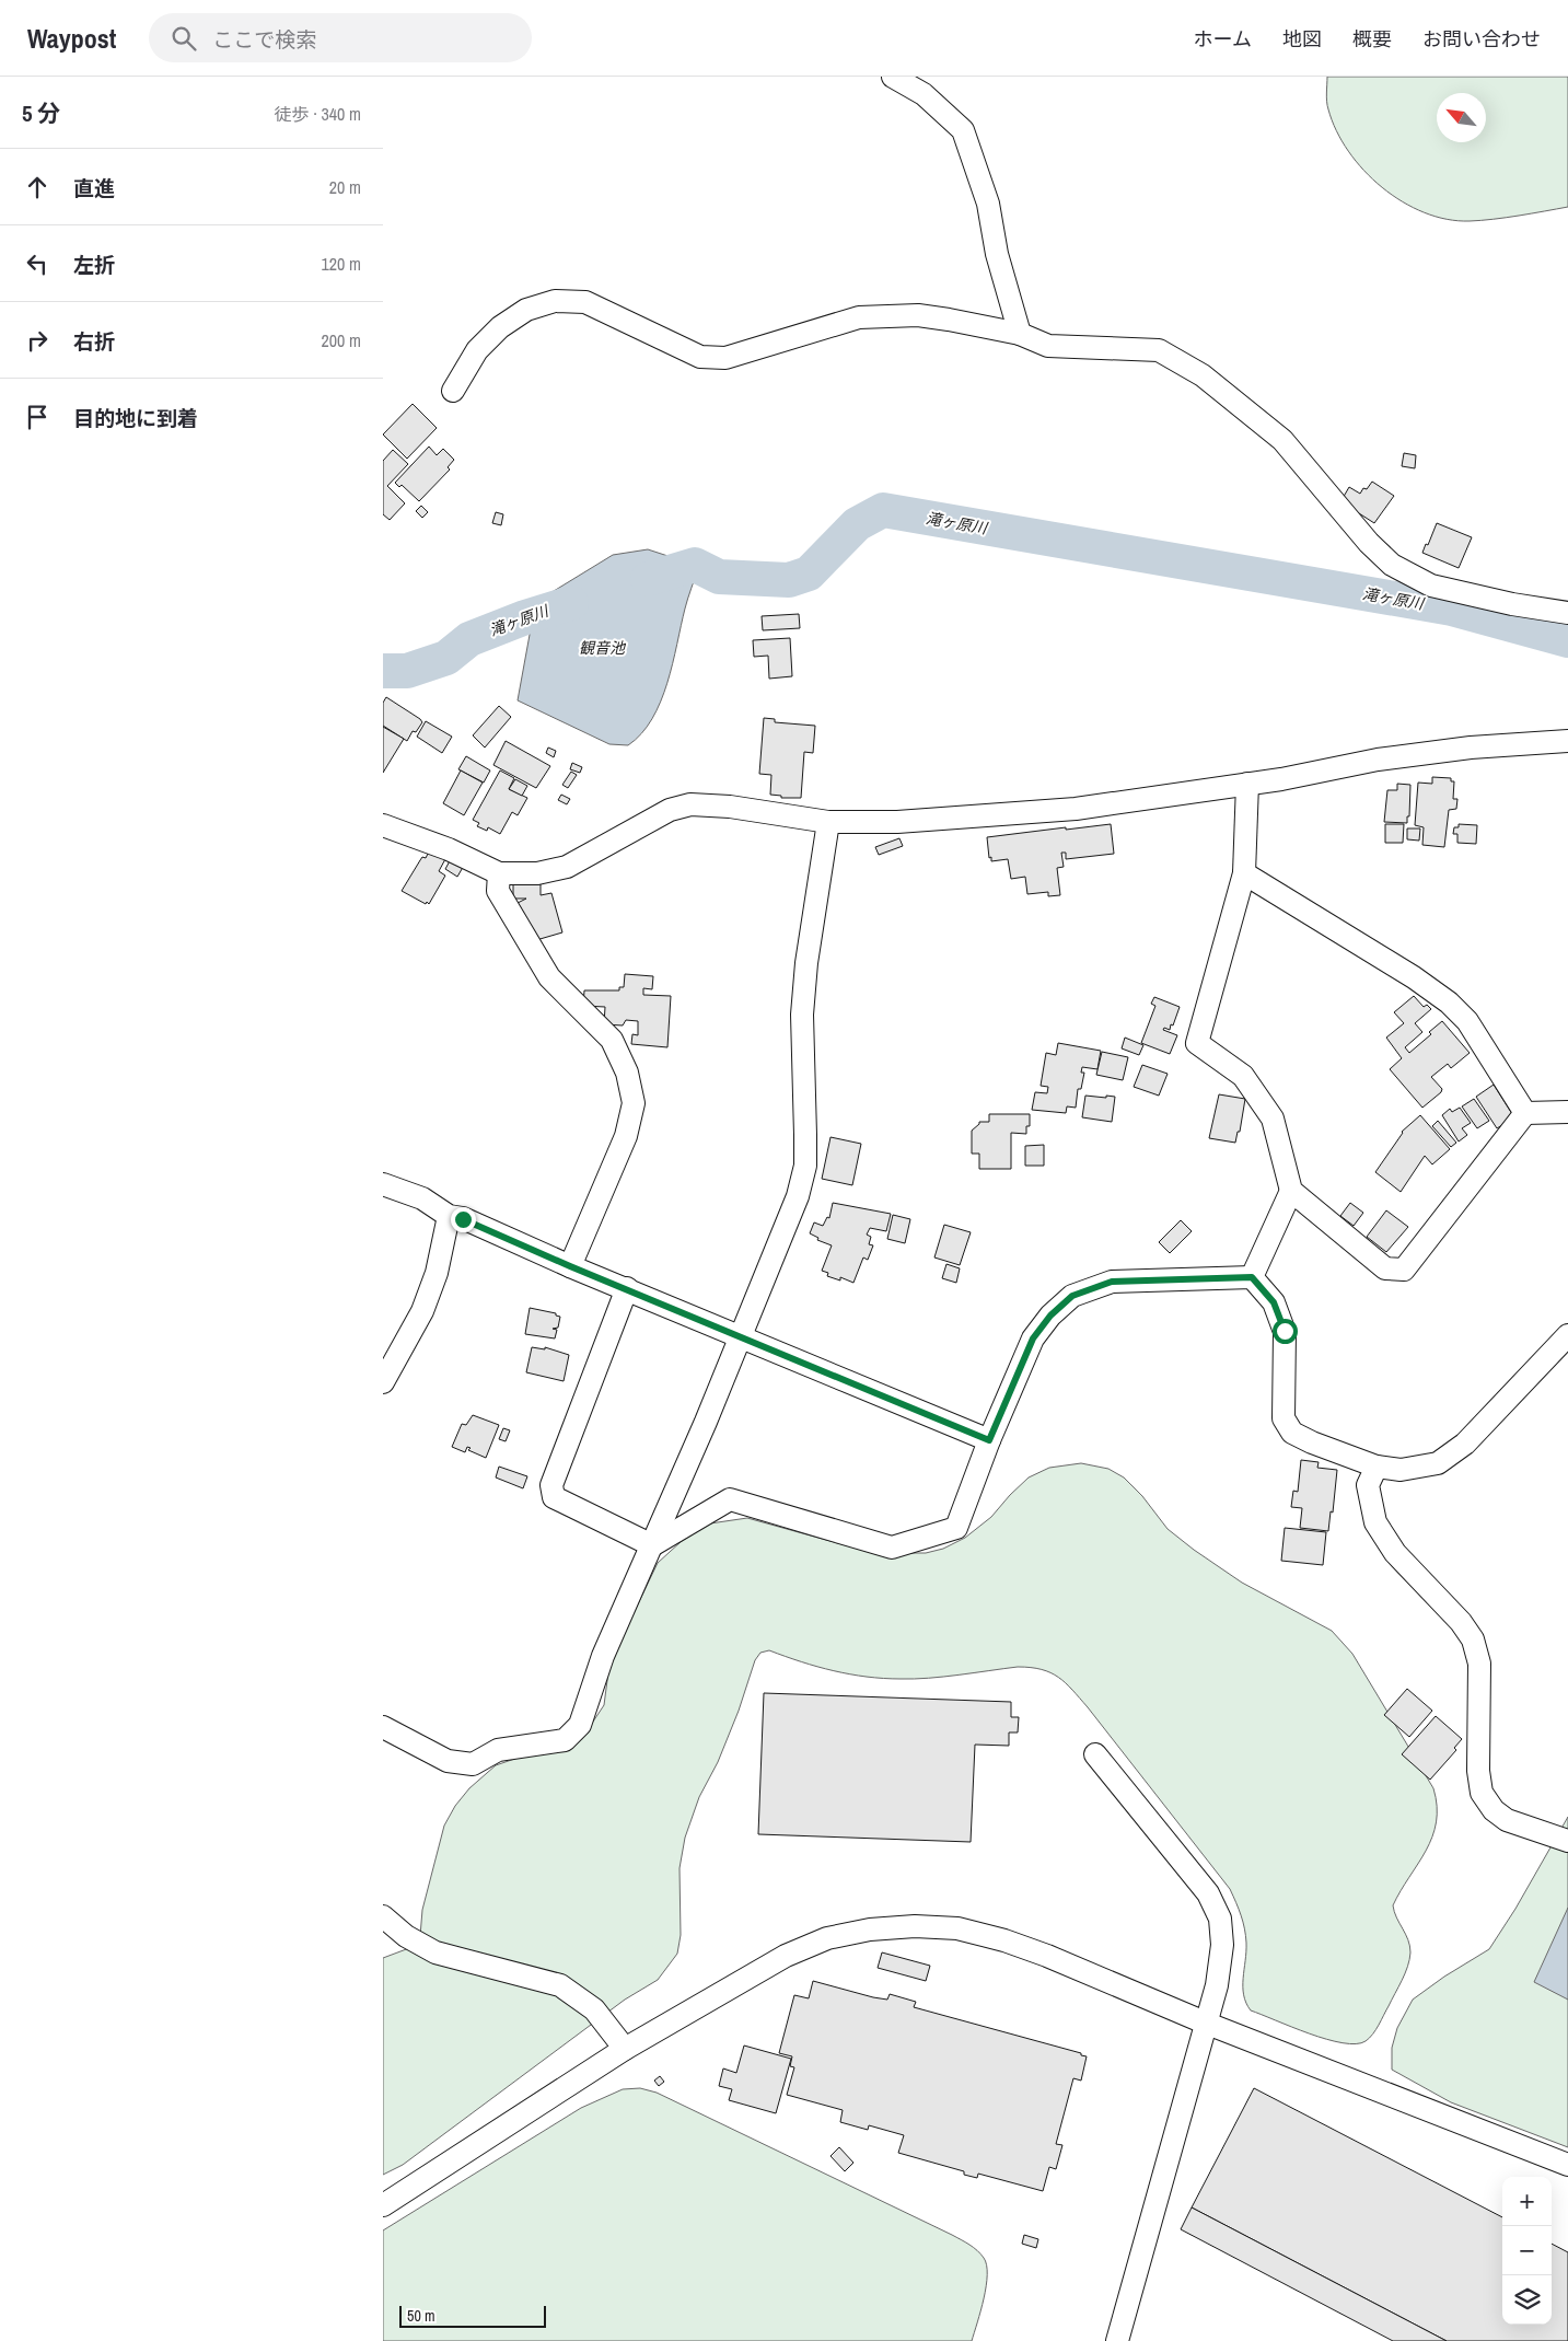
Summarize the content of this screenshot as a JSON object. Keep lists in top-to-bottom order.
{
  "water": ["滝ヶ原川", "観音池"],
  "scale_bar": "50 m",
  "north": "top left",
  "page": {
    "header": "Waypost",
    "search": "ここで検索",
    "nav": [
      "ホーム",
      "地図",
      "概要",
      "お問い合わせ"
    ],
    "heading": ["5 分", "徒歩 · 340 m"],
    "list": [
      ["直進", "20 m"],
      ["左折", "120 m"],
      ["右折", "200 m"],
      "目的地に到着"
    ],
    "map_buttons": ["+", "−"],
    "scale": "50 m"
  }
}
